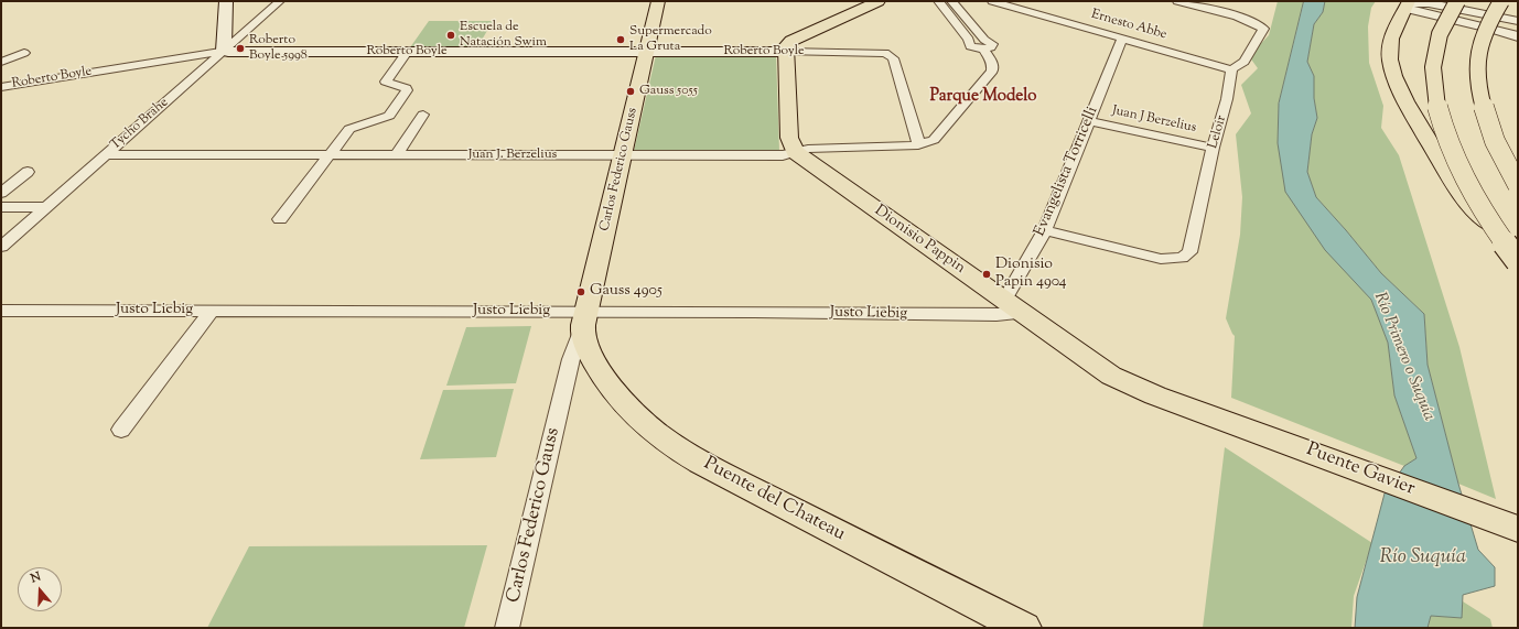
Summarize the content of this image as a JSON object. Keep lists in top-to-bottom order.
{
  "streets": {
    "main road": [
      "Roberto Boyle",
      "Carlos Federico Gauss",
      "Dionisio Pappin",
      "Puente Gavier",
      "Puente del Chateau"
    ],
    "street": [
      "Ernesto Abbe",
      "Juan J Berzelius",
      "Tycho Brahe",
      "Leloir",
      "Juan J. Berzelius",
      "Evangelista Torricelli",
      "Justo Liebig"
    ]
  },
  "crossings": [
    ["Ernesto Abbe", "Leloir"],
    ["Ernesto Abbe", "Evangelista Torricelli"],
    ["Roberto Boyle", "Tycho Brahe"],
    ["Roberto Boyle", "Carlos Federico Gauss"],
    ["Juan J Berzelius", "Leloir"],
    ["Juan J Berzelius", "Evangelista Torricelli"],
    ["Tycho Brahe", "Juan J. Berzelius"],
    ["Leloir", "Evangelista Torricelli"],
    ["Juan J. Berzelius", "Carlos Federico Gauss"],
    ["Juan J. Berzelius", "Dionisio Pappin"],
    ["Carlos Federico Gauss", "Justo Liebig"],
    ["Carlos Federico Gauss", "Puente del Chateau"],
    ["Evangelista Torricelli", "Dionisio Pappin"],
    ["Evangelista Torricelli", "Justo Liebig"],
    ["Dionisio Pappin", "Justo Liebig"],
    ["Dionisio Pappin", "Puente Gavier"],
    ["Justo Liebig", "Puente del Chateau"]
  ],
  "districts": ["Parque Modelo"],
  "water": ["Río Primero o Suquía", "Río Suquía"],
  "places": [
    "Escuela de Natación Swim",
    "Supermercado La Gruta",
    "Roberto Boyle 5998",
    "Gauss 5055",
    "Dionisio Papin 4904",
    "Gauss 4905"
  ],
  "north": "top"
}
